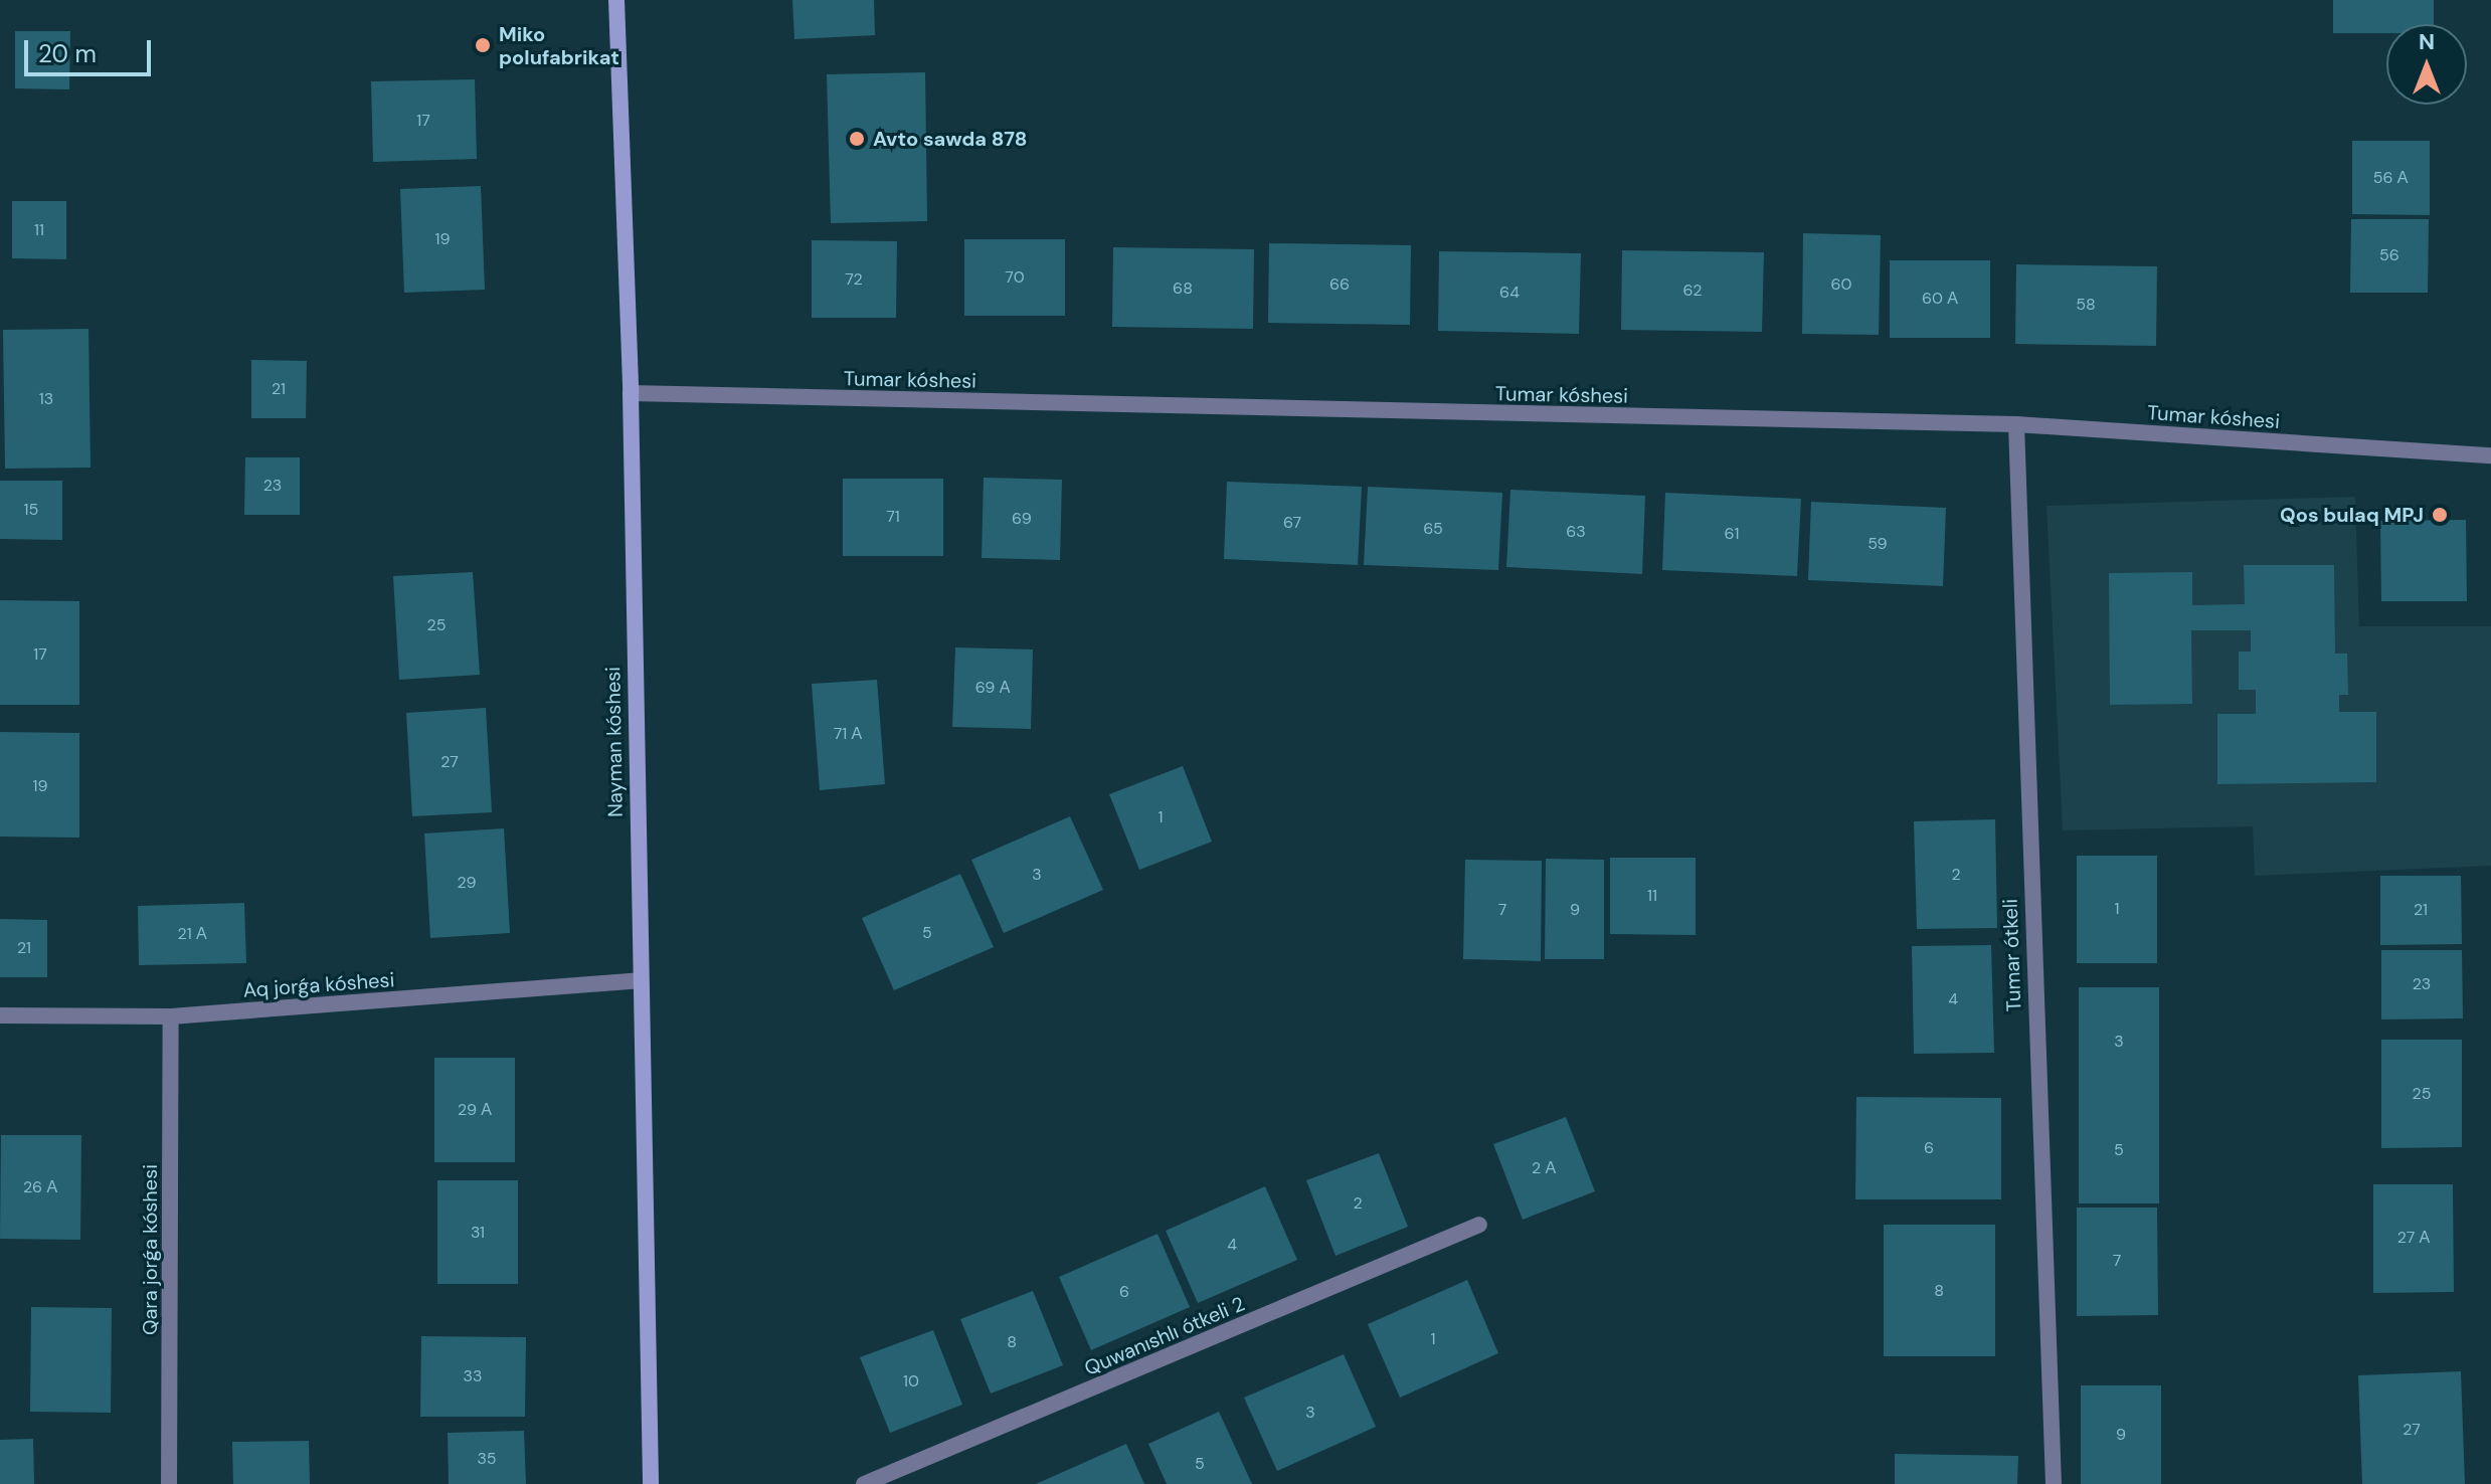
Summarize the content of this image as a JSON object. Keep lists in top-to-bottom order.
{
  "streets": {
    "main road": ["Nayman kóshesi"],
    "street": [
      "Tumar kóshesi",
      "Tumar ótkeli",
      "Aq jorǵa kóshesi",
      "Qara jorǵa kóshesi",
      "Quwanıshlı ótkeli 2"
    ]
  },
  "crossings": [
    ["Tumar kóshesi", "Nayman kóshesi"],
    ["Tumar kóshesi", "Tumar ótkeli"],
    ["Nayman kóshesi", "Aq jorǵa kóshesi"],
    ["Aq jorǵa kóshesi", "Qara jorǵa kóshesi"]
  ],
  "places": ["Miko polufabrikat", "Avto sawda 878", "Qos bulaq MPJ"],
  "house_numbers": [
    "17",
    "56 А",
    "11",
    "19",
    "56",
    "70",
    "72",
    "66",
    "60",
    "68",
    "62",
    "64",
    "60 А",
    "58",
    "21",
    "13",
    "23",
    "15",
    "71",
    "69",
    "67",
    "65",
    "63",
    "61",
    "59",
    "25",
    "17",
    "69 А",
    "71 А",
    "27",
    "19",
    "1",
    "3",
    "2",
    "29",
    "11",
    "1",
    "7",
    "9",
    "21",
    "5",
    "21 А",
    "21",
    "23",
    "4",
    "3",
    "25",
    "29 А",
    "6",
    "5",
    "2 А",
    "26 А",
    "2",
    "31",
    "27 А",
    "4",
    "7",
    "8",
    "6",
    "1",
    "8",
    "33",
    "10",
    "3",
    "27",
    "9",
    "35",
    "5"
  ],
  "scale_bar": "20 m",
  "north": "top"
}
